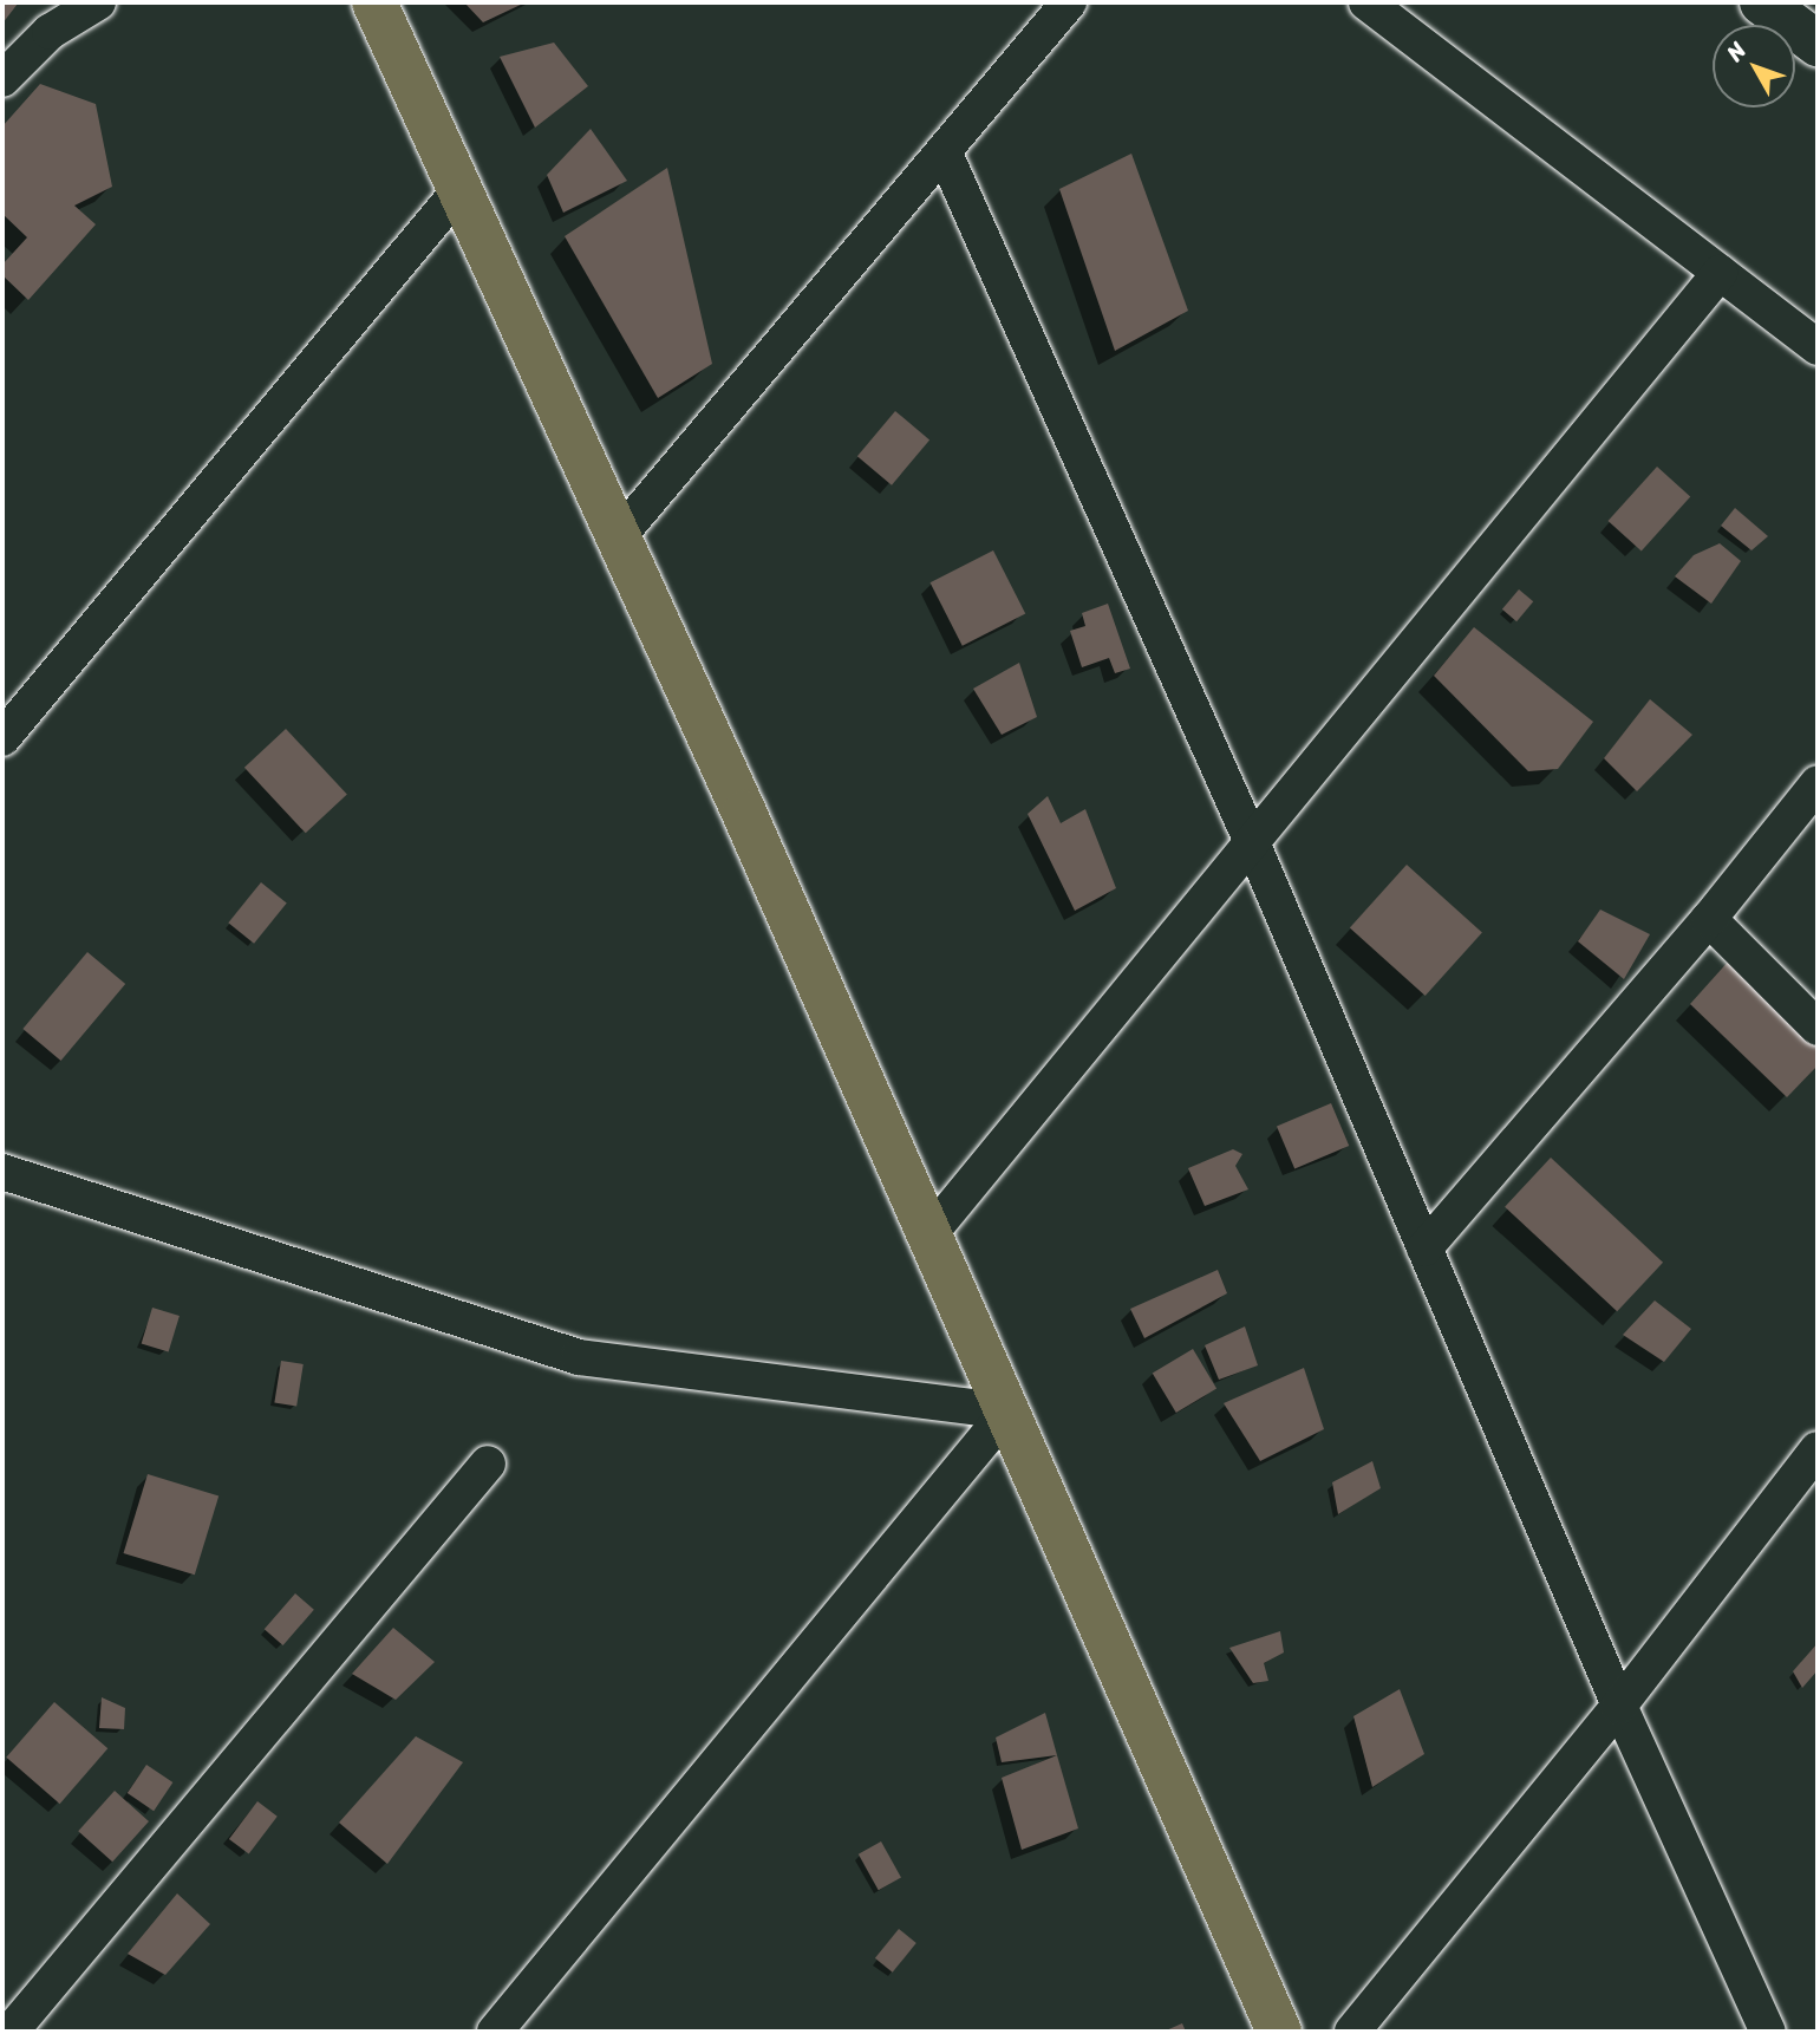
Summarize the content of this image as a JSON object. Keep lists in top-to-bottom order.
{
  "north": "top left"
}
